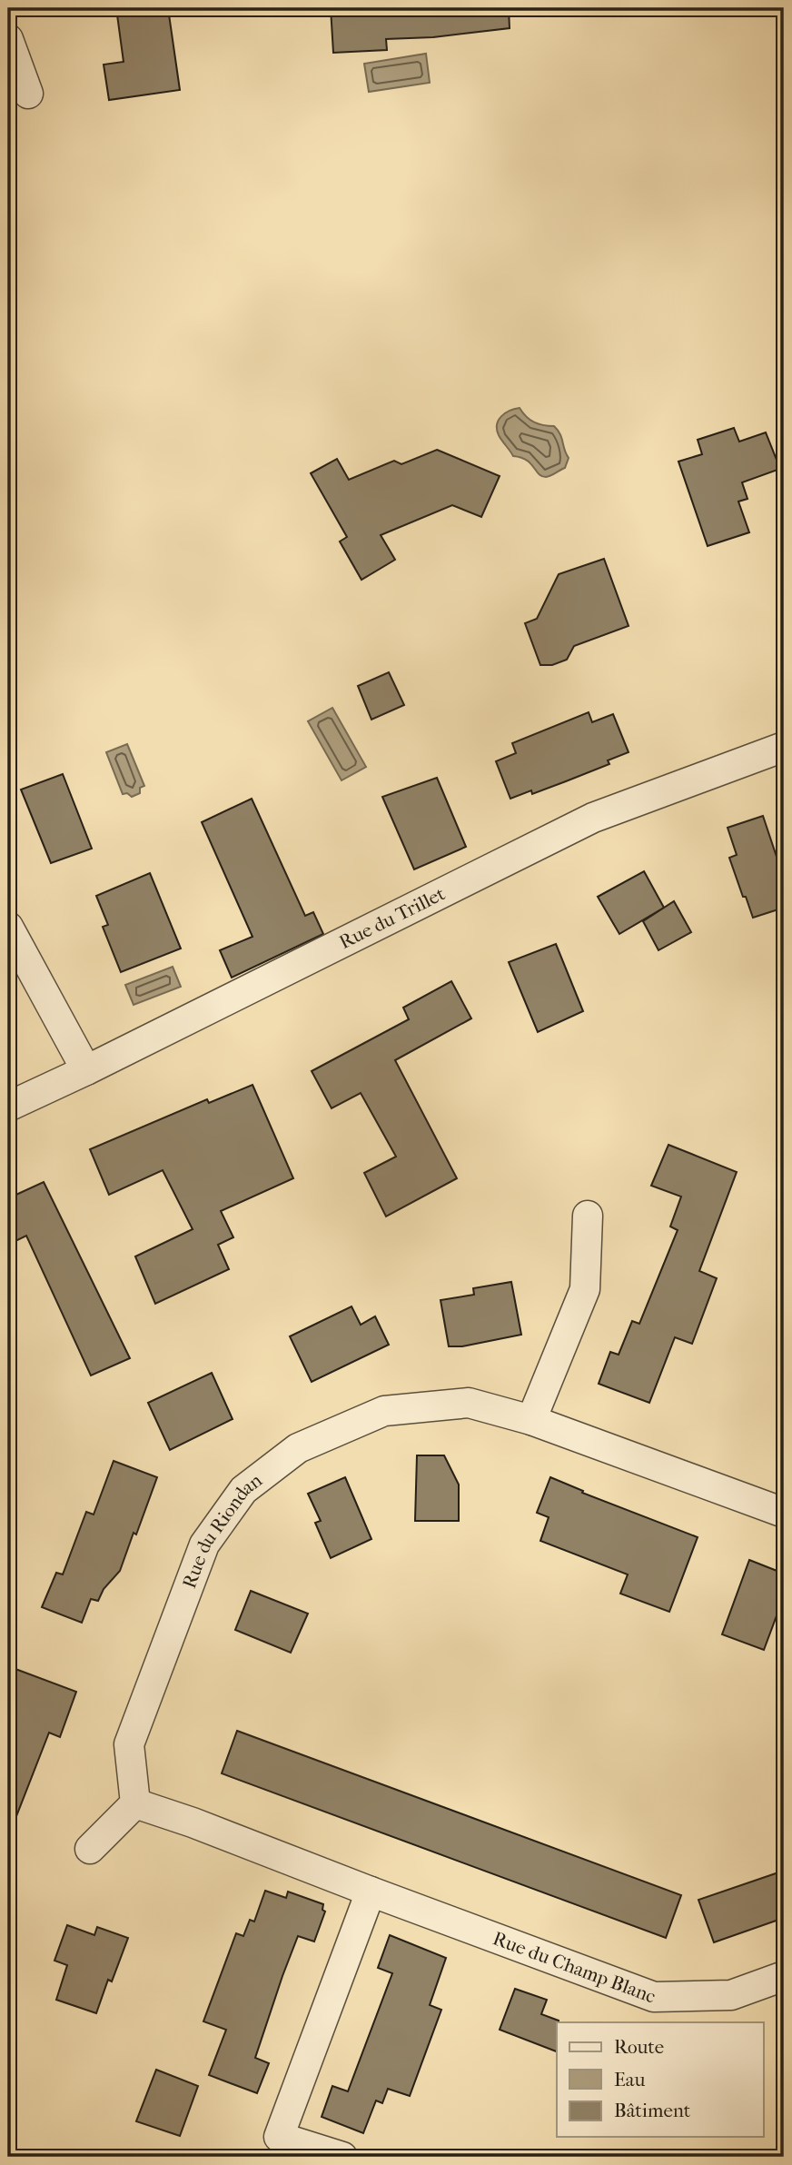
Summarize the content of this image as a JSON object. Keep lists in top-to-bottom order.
{
  "streets": {
    "street": ["Rue du Trillet", "Rue du Riondan", "Rue du Champ Blanc"]
  },
  "crossings": [
    ["Rue du Riondan", "Rue du Champ Blanc"]
  ],
  "legend": ["Route", "Eau", "Bâtiment"]
}
